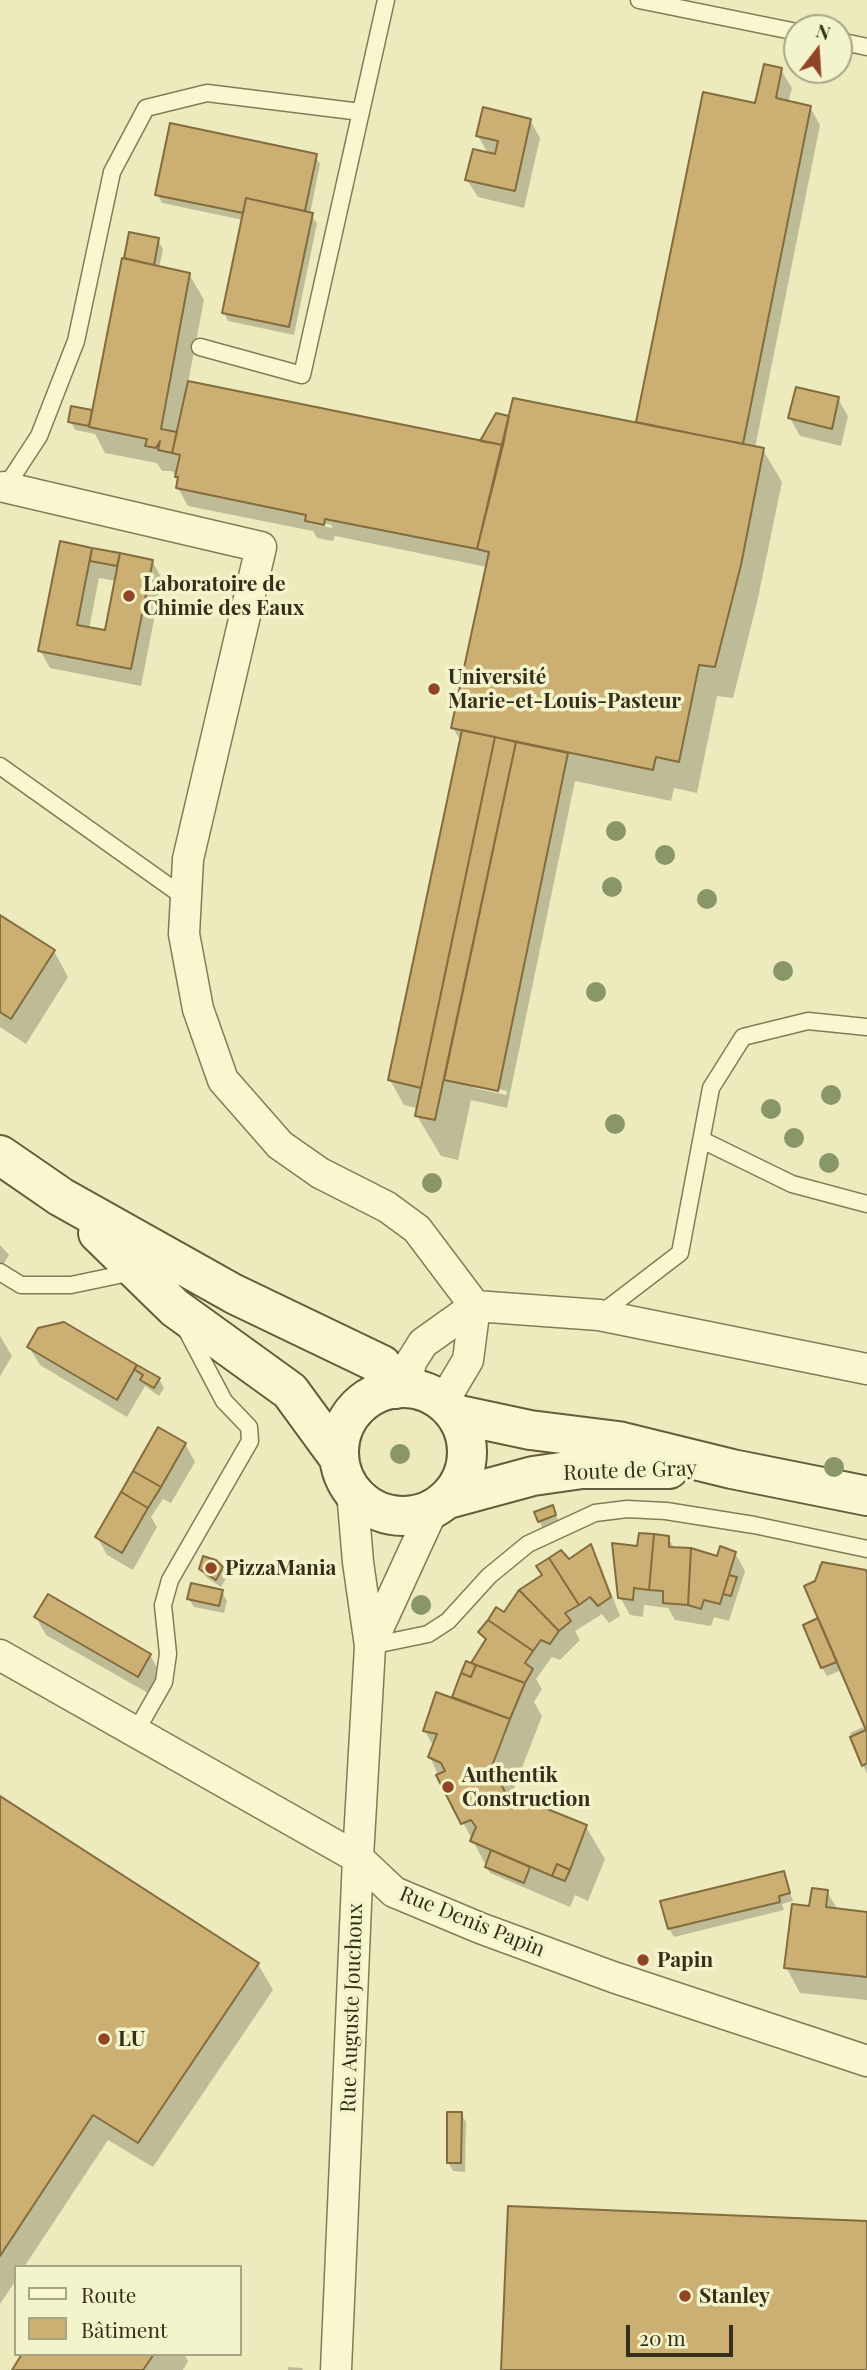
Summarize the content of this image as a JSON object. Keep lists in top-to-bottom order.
{
  "streets": {
    "main road": ["Route de Gray"],
    "street": ["Rue Denis Papin", "Rue Auguste Jouchoux"]
  },
  "crossings": [
    ["Route de Gray", "Rue Auguste Jouchoux"],
    ["Rue Denis Papin", "Rue Auguste Jouchoux"]
  ],
  "places": [
    "Laboratoire de Chimie des Eaux",
    "Université Marie-et-Louis-Pasteur",
    "PizzaMania",
    "Authentik Construction",
    "Papin",
    "LU",
    "Stanley"
  ],
  "legend": ["Route", "Bâtiment"],
  "scale_bar": "20 m",
  "north": "top"
}
